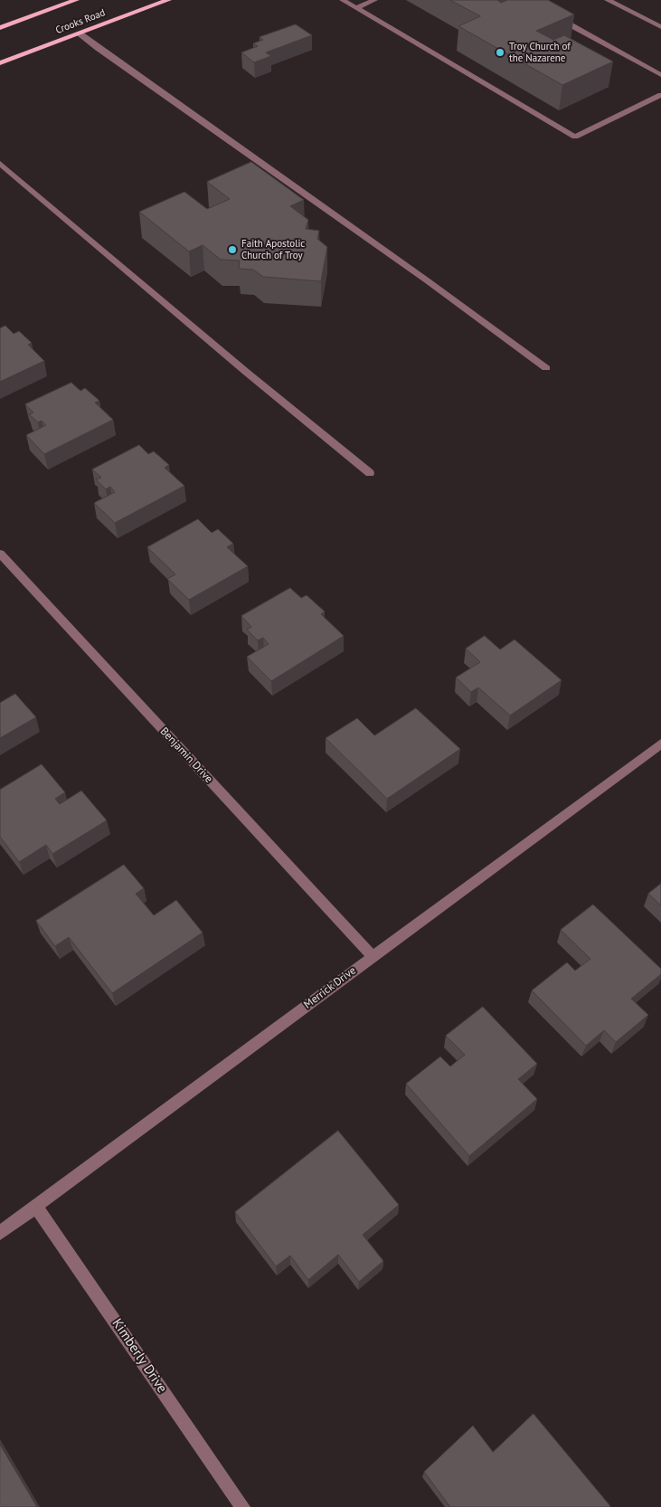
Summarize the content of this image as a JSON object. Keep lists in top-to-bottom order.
{
  "streets": {
    "main road": ["Crooks Road"],
    "street": ["Benjamin Drive", "Merrick Drive", "Kimberly Drive"]
  },
  "crossings": [
    ["Benjamin Drive", "Merrick Drive"],
    ["Merrick Drive", "Kimberly Drive"]
  ],
  "places": ["Troy Church of the Nazarene", "Faith Apostolic Church of Troy"]
}
